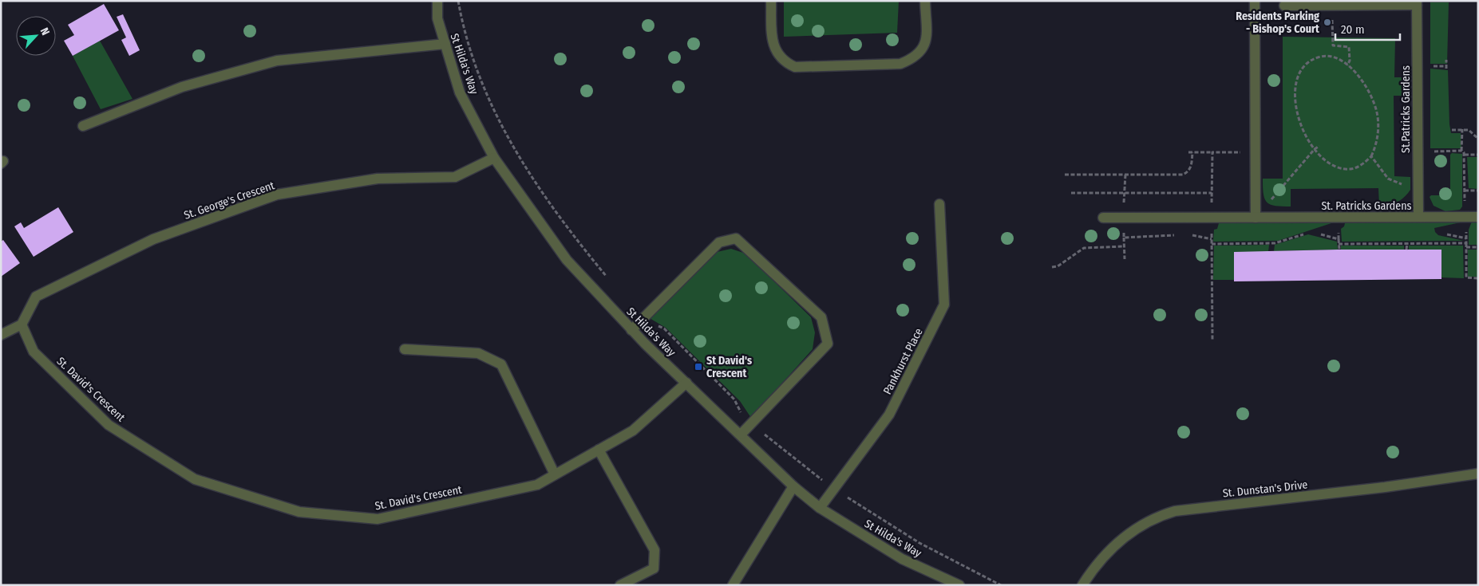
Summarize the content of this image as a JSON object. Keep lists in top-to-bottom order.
{
  "streets": {
    "street": [
      "St Hilda's Way",
      "St.Patricks Gardens",
      "St. George's Crescent",
      "St. Patricks Gardens",
      "Pankhurst Place",
      "St. David's Crescent",
      "St. Dunstan's Drive"
    ]
  },
  "crossings": [
    ["St Hilda's Way", "St. George's Crescent"],
    ["St Hilda's Way", "Pankhurst Place"],
    ["St Hilda's Way", "St. David's Crescent"],
    ["St.Patricks Gardens", "St. Patricks Gardens"],
    ["St. George's Crescent", "St. David's Crescent"]
  ],
  "places": {
    "other": ["Residents Parking - Bishop's Court"],
    "transit": ["St David's Crescent"]
  },
  "scale_bar": "20 m",
  "north": "top right"
}
